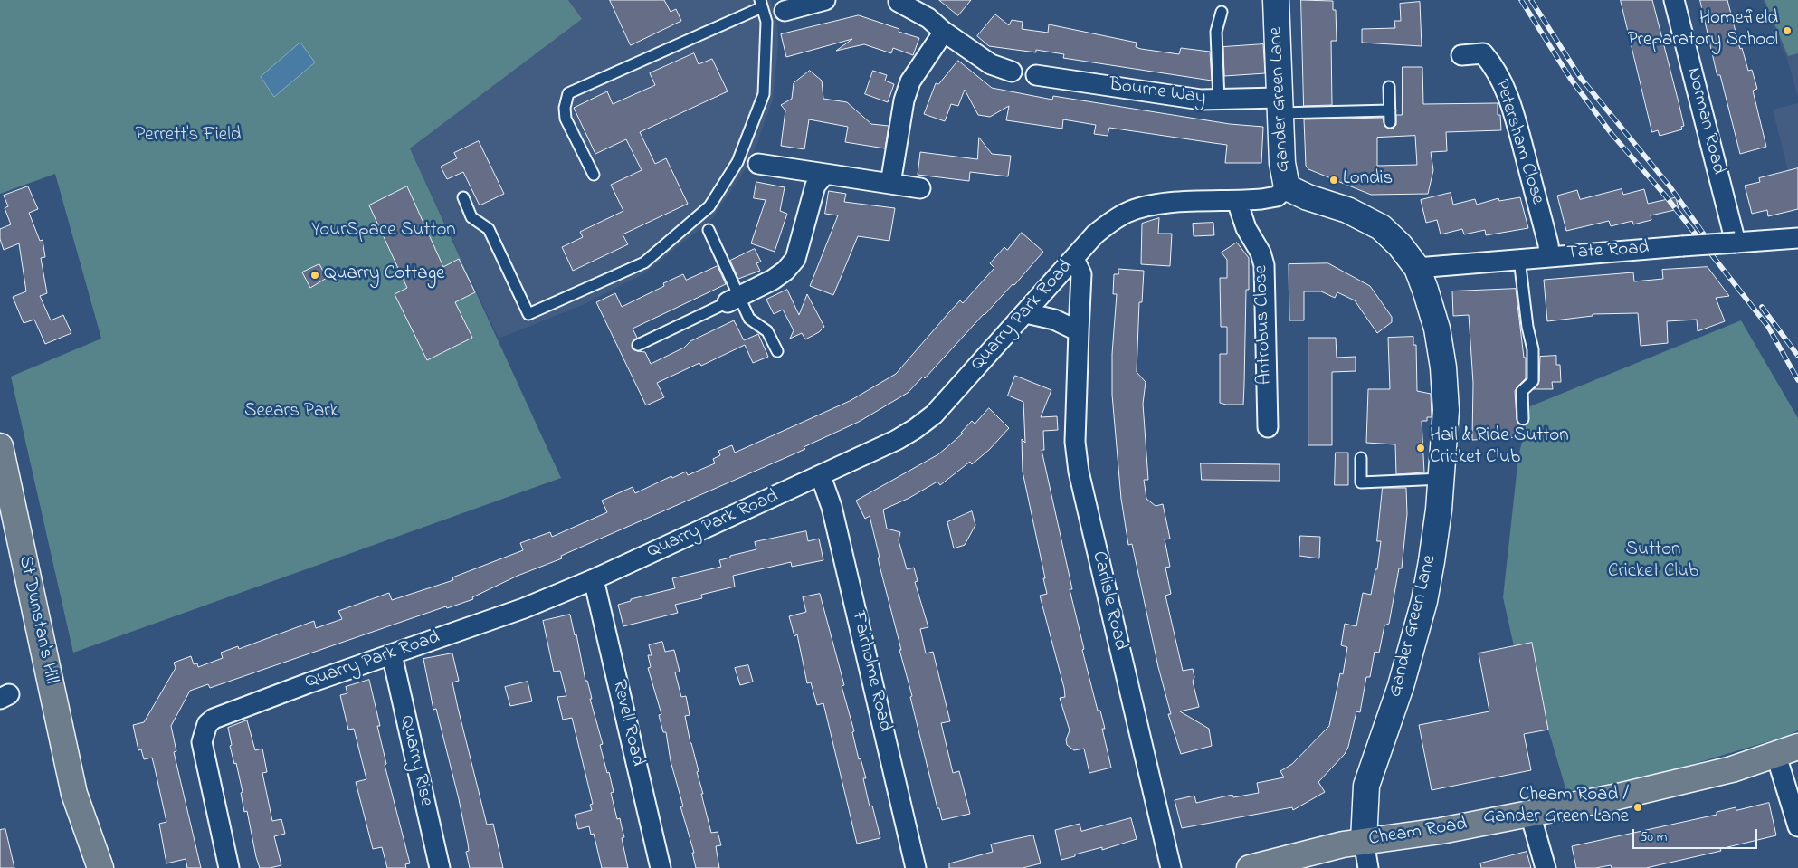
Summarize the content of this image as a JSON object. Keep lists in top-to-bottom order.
{
  "streets": {
    "highway": ["St Dunstan's Hill", "Cheam Road"],
    "street": [
      "Bourne Way",
      "Gander Green Lane",
      "Norman Road",
      "Petersham Close",
      "Tate Road",
      "Quarry Park Road",
      "Antrobus Close",
      "Carlisle Road",
      "Fairholme Road",
      "Revell Road",
      "Quarry Rise"
    ]
  },
  "crossings": [
    ["Bourne Way", "Gander Green Lane"],
    ["Gander Green Lane", "Tate Road"],
    ["Gander Green Lane", "Quarry Park Road"],
    ["Gander Green Lane", "Cheam Road"],
    ["Norman Road", "Tate Road"],
    ["Petersham Close", "Tate Road"],
    ["Quarry Park Road", "Antrobus Close"],
    ["Quarry Park Road", "Carlisle Road"],
    ["Quarry Park Road", "Fairholme Road"],
    ["Quarry Park Road", "Revell Road"],
    ["Quarry Park Road", "Quarry Rise"]
  ],
  "parks": [
    "Perrett's Field",
    "YourSpace Sutton",
    "Seears Park",
    "Sutton Cricket Club"
  ],
  "places": [
    "Homefield Preparatory School",
    "Londis",
    "Quarry Cottage",
    "Hail & Ride Sutton Cricket Club",
    "Cheam Road / Gander Green Lane"
  ],
  "scale_bar": "50 m"
}
